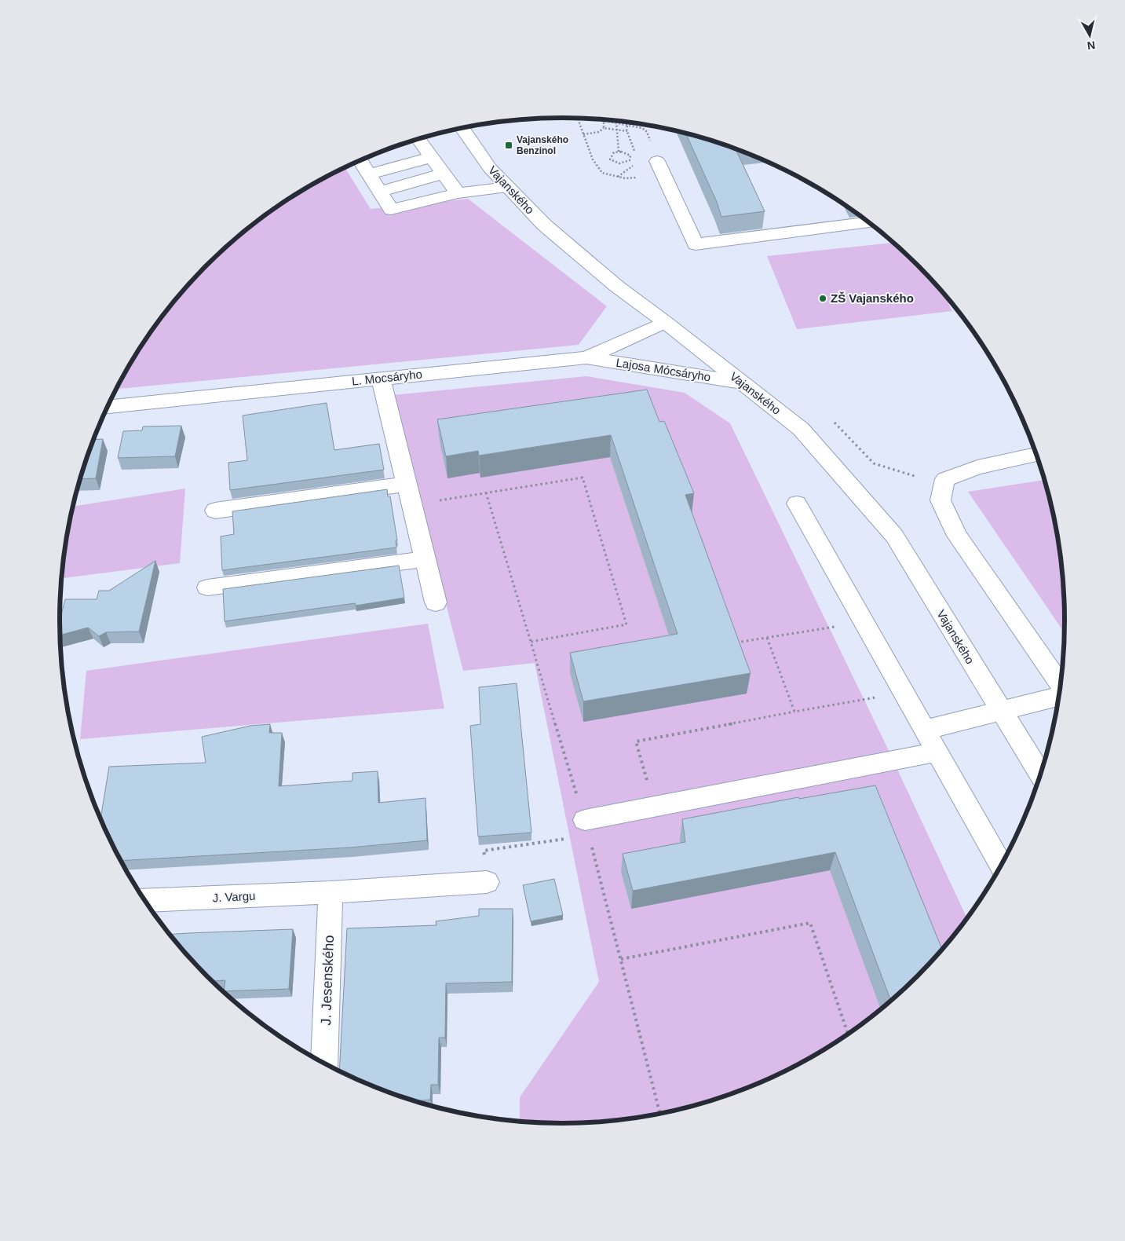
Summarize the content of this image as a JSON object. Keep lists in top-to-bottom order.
{
  "streets": {
    "street": [
      "Vajanského",
      "Lajosa Mócsáryho",
      "L. Mocsáryho",
      "J. Vargu",
      "J. Jesenského"
    ]
  },
  "crossings": [
    ["Vajanského", "Lajosa Mócsáryho"],
    ["Vajanského", "L. Mocsáryho"],
    ["Lajosa Mócsáryho", "L. Mocsáryho"],
    ["J. Vargu", "J. Jesenského"]
  ],
  "places": {
    "transit": ["Vajanského Benzinol"],
    "other": ["ZŠ Vajanského"]
  },
  "north": "bottom"
}
